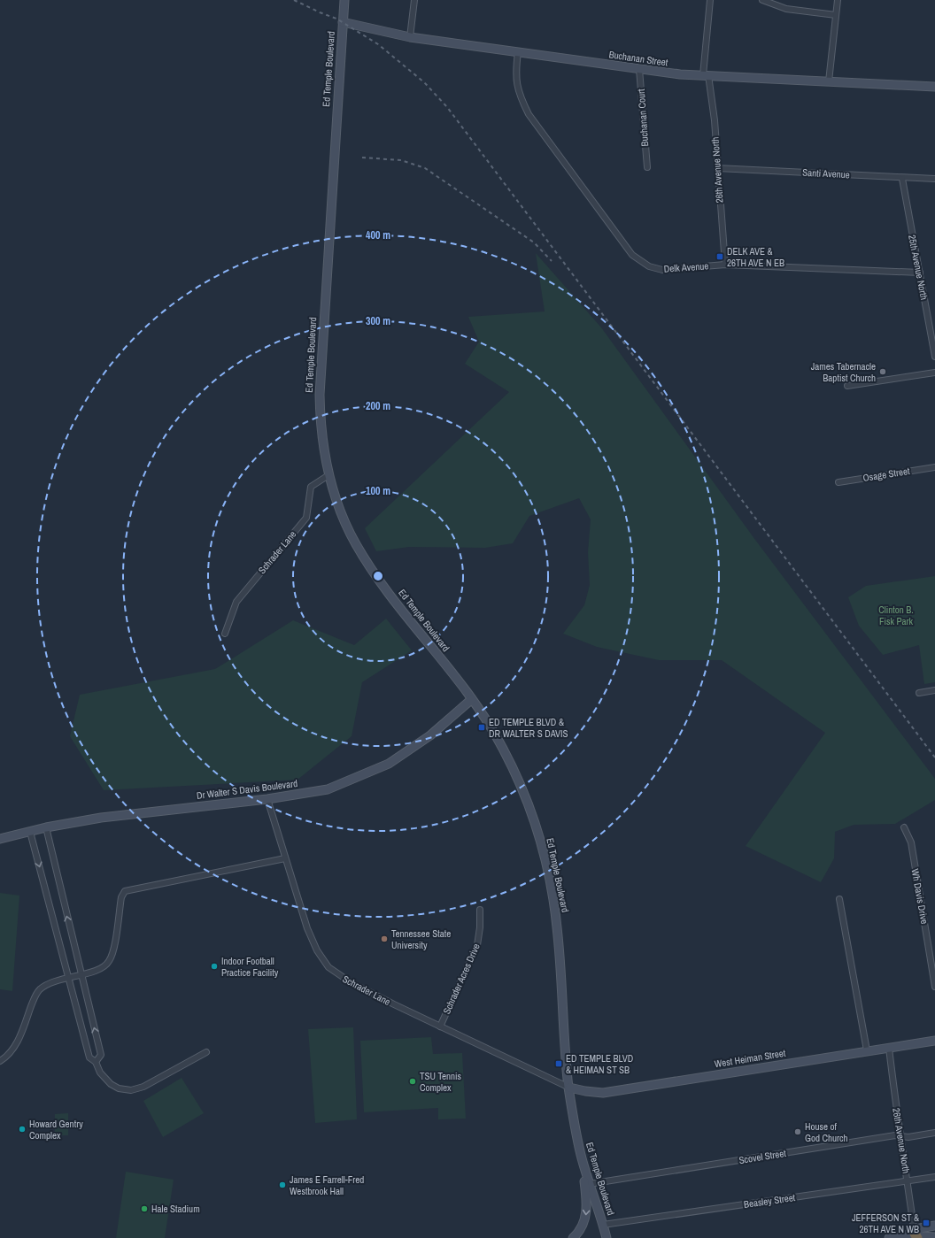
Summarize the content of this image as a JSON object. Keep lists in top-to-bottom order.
{
  "streets": {
    "main road": [
      "Buchanan Street",
      "Ed Temple Boulevard",
      "Dr Walter S Davis Boulevard",
      "West Heiman Street"
    ],
    "street": [
      "Buchanan Court",
      "26th Avenue North",
      "Santi Avenue",
      "Delk Avenue",
      "25th Avenue North",
      "Osage Street",
      "Schrader Lane",
      "Wh Davis Drive",
      "Schrader Acres Drive",
      "Scovel Street",
      "Beasley Street"
    ]
  },
  "crossings": [
    ["Buchanan Street", "Ed Temple Boulevard"],
    ["Buchanan Street", "Buchanan Court"],
    ["Buchanan Street", "26th Avenue North"],
    ["Buchanan Street", "Delk Avenue"],
    ["Ed Temple Boulevard", "Schrader Lane"],
    ["Ed Temple Boulevard", "Dr Walter S Davis Boulevard"],
    ["Ed Temple Boulevard", "West Heiman Street"],
    ["Ed Temple Boulevard", "Scovel Street"],
    ["Ed Temple Boulevard", "Beasley Street"],
    ["26th Avenue North", "Santi Avenue"],
    ["26th Avenue North", "Delk Avenue"],
    ["26th Avenue North", "West Heiman Street"],
    ["26th Avenue North", "Scovel Street"],
    ["26th Avenue North", "Beasley Street"],
    ["Santi Avenue", "25th Avenue North"],
    ["Delk Avenue", "25th Avenue North"],
    ["Schrader Lane", "Dr Walter S Davis Boulevard"],
    ["Schrader Lane", "Schrader Acres Drive"],
    ["Schrader Lane", "West Heiman Street"]
  ],
  "parks": ["Clinton B. Fisk Park"],
  "places": {
    "transit": [
      "DELK AVE & 26TH AVE N EB",
      "ED TEMPLE BLVD & DR WALTER S DAVIS",
      "ED TEMPLE BLVD & HEIMAN ST SB",
      "JEFFERSON ST & 26TH AVE N WB"
    ],
    "other": [
      "James Tabernacle Baptist Church",
      "Tennessee State University",
      "Indoor Football Practice Facility",
      "TSU Tennis Complex",
      "Howard Gentry Complex",
      "House of God Church",
      "James E Farrell-Fred Westbrook Hall",
      "Hale Stadium"
    ]
  },
  "rings": [
    "400 m",
    "300 m",
    "200 m",
    "100 m"
  ]
}
